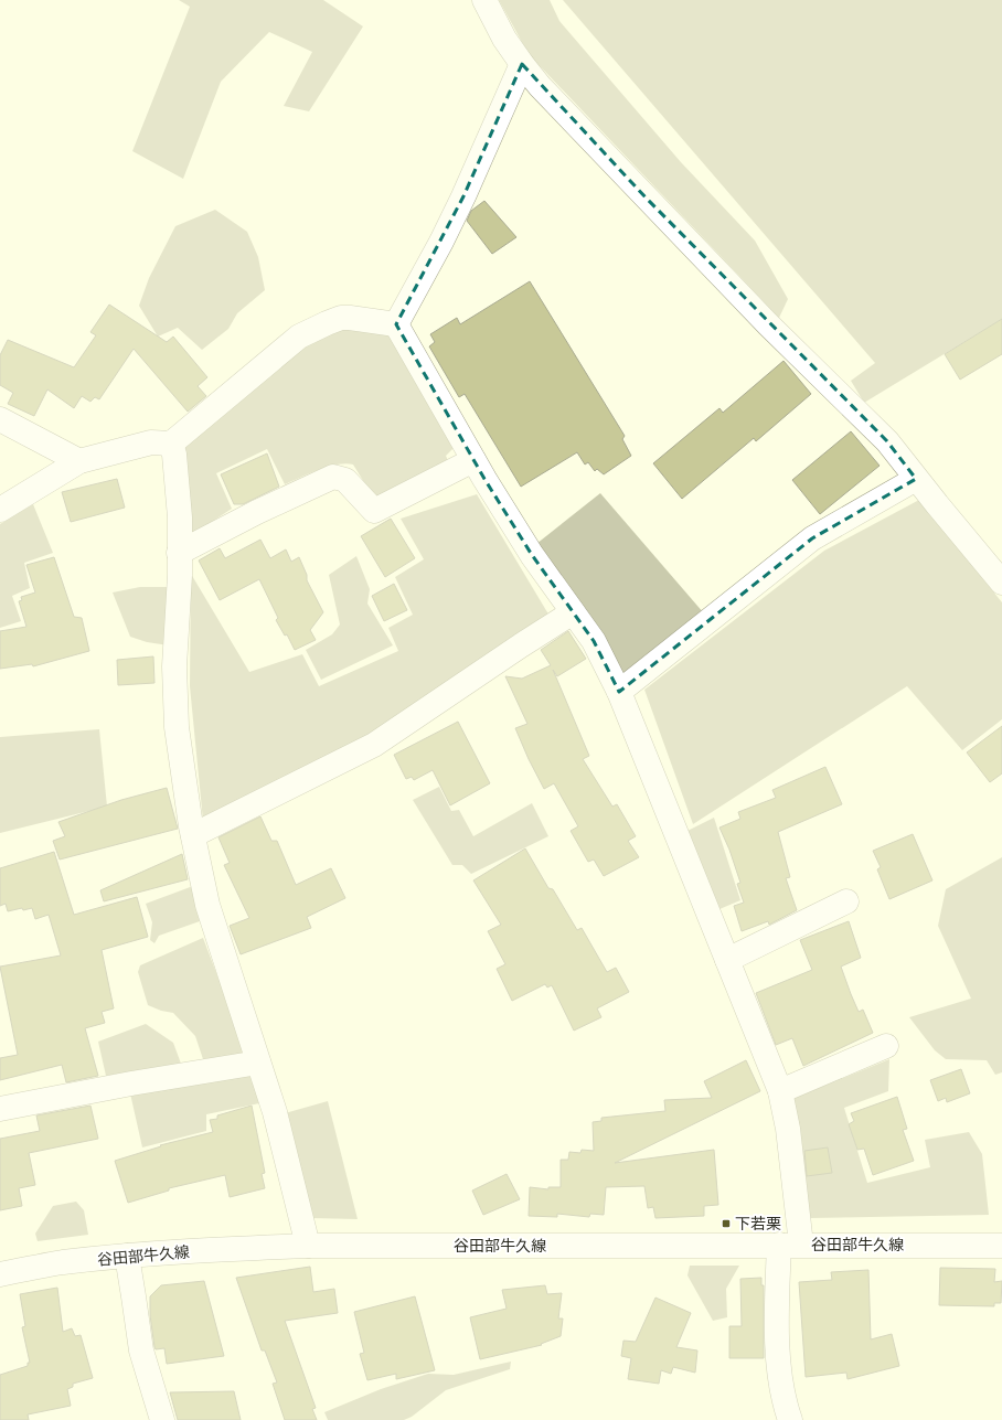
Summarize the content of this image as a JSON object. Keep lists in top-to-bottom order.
{
  "streets": {
    "street": ["谷田部牛久線"]
  },
  "places": {
    "transit": ["下若栗"]
  }
}
